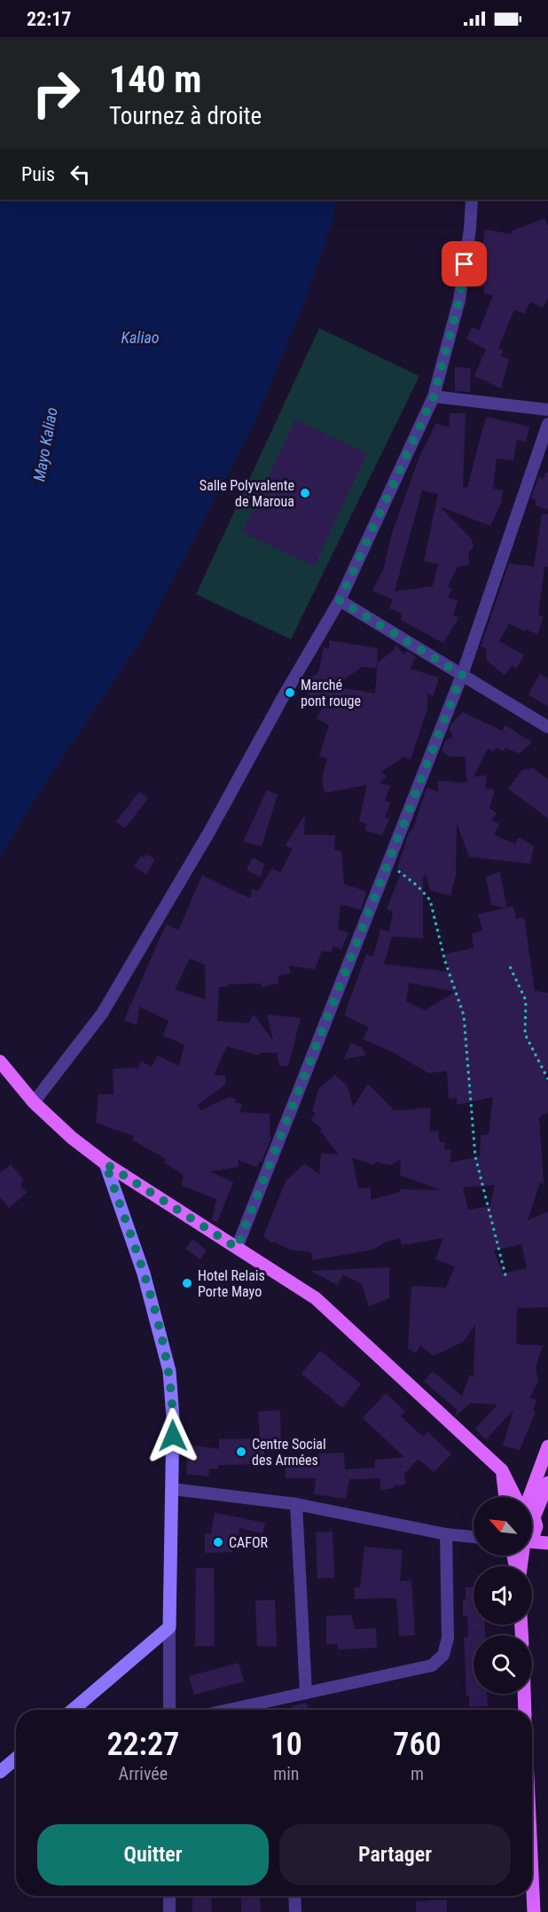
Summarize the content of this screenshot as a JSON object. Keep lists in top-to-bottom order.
{
  "water": ["Kaliao", "Mayo Kaliao"],
  "places": [
    "Salle Polyvalente de Maroua",
    "Marché pont rouge",
    "Hotel Relais Porte Mayo",
    "Centre Social des Armées",
    "CAFOR"
  ],
  "north": "top left",
  "page": {
    "status": "22:17",
    "turn": ["140 m", "Tournez à droite"],
    "then": "Puis",
    "eta": [
      "22:27",
      "Arrivée",
      "10",
      "min",
      "760",
      "m"
    ],
    "buttons": ["Quitter", "Partager"]
  }
}
